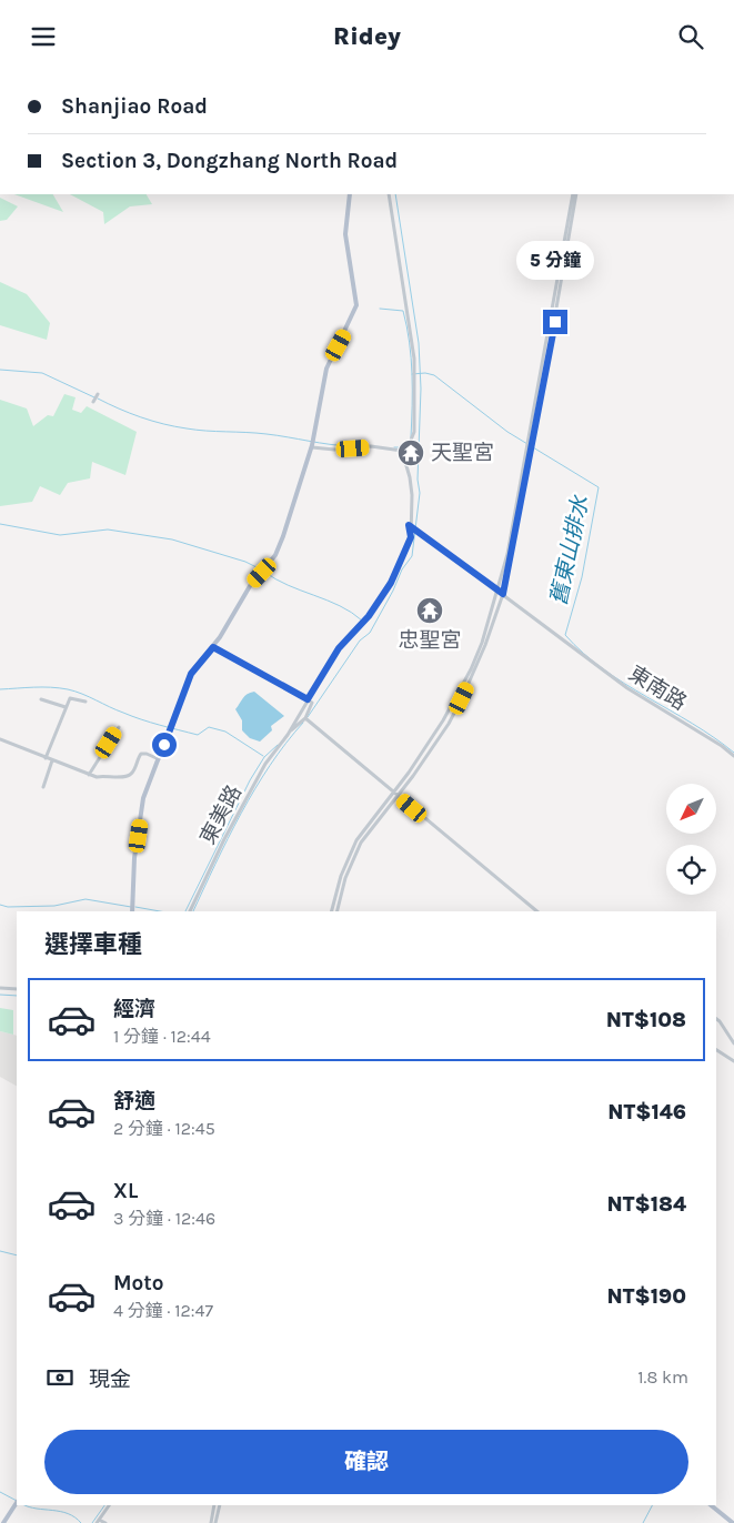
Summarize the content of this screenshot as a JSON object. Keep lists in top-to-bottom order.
{
  "streets": {
    "street": ["東南路", "東美路"]
  },
  "water": ["舊東山排水"],
  "places": {
    "temple": ["天聖宮", "忠聖宮"]
  },
  "north": "bottom left",
  "page": {
    "header": "Ridey",
    "banner": ["Shanjiao Road", "Section 3, Dongzhang North Road"],
    "bubble": "5 分鐘",
    "heading": "選擇車種",
    "list": [
      {
        "name": "經濟",
        "note": "1 分鐘 · 12:44",
        "value": "NT$108"
      },
      {
        "name": "舒適",
        "note": "2 分鐘 · 12:45",
        "value": "NT$146"
      },
      {
        "name": "XL",
        "note": "3 分鐘 · 12:46",
        "value": "NT$184"
      },
      {
        "name": "Moto",
        "note": "4 分鐘 · 12:47",
        "value": "NT$190"
      }
    ],
    "pay": ["現金", "1.8 km"],
    "buttons": "確認"
  }
}
